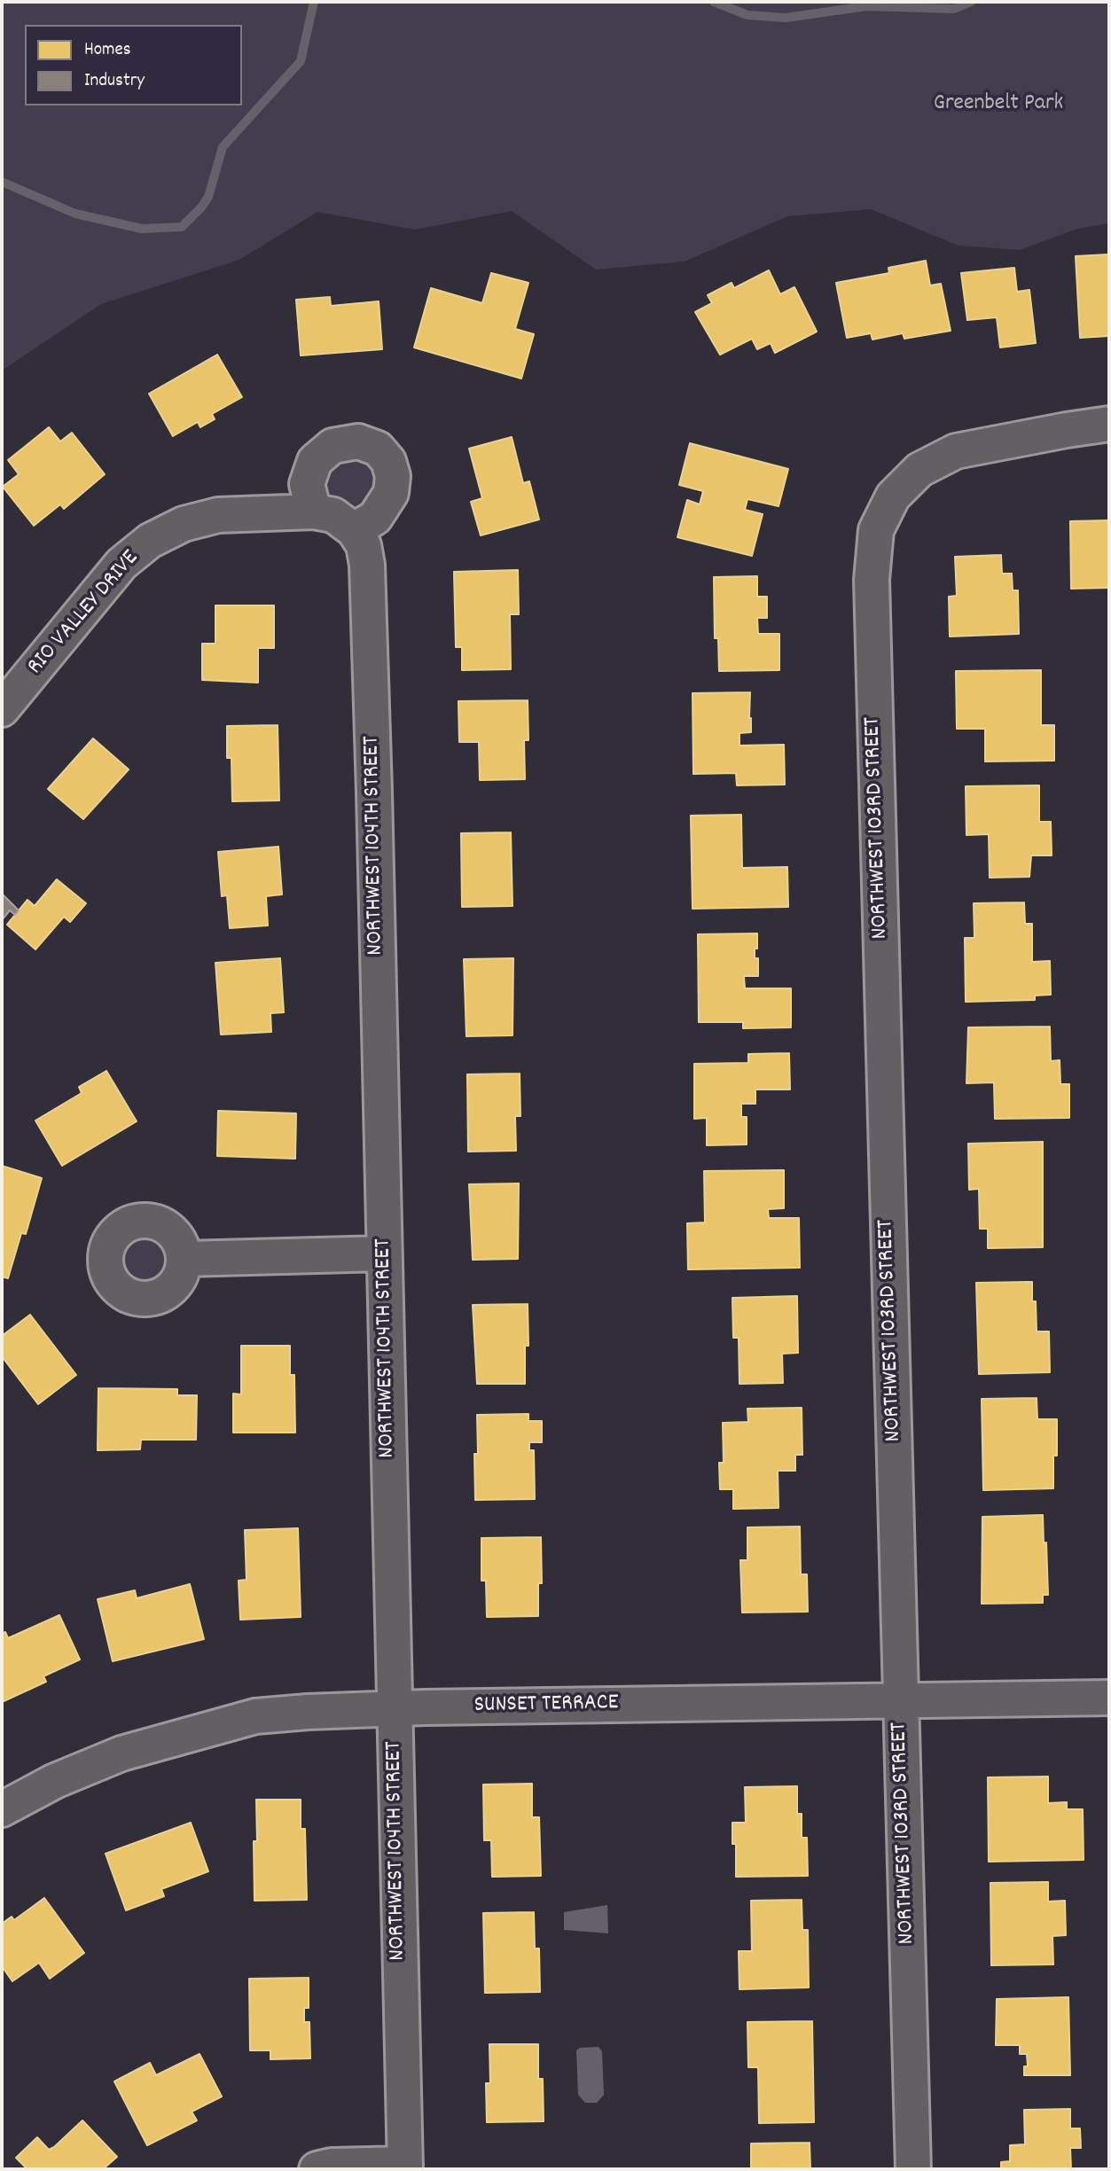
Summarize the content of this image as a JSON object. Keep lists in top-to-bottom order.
{
  "streets": {
    "street": [
      "RIO VALLEY DRIVE",
      "NORTHWEST 103RD STREET",
      "NORTHWEST 104TH STREET",
      "SUNSET TERRACE"
    ]
  },
  "crossings": [
    ["RIO VALLEY DRIVE", "NORTHWEST 104TH STREET"],
    ["NORTHWEST 103RD STREET", "SUNSET TERRACE"],
    ["NORTHWEST 104TH STREET", "SUNSET TERRACE"]
  ],
  "parks": ["Greenbelt Park"],
  "legend": ["Homes", "Industry"]
}
